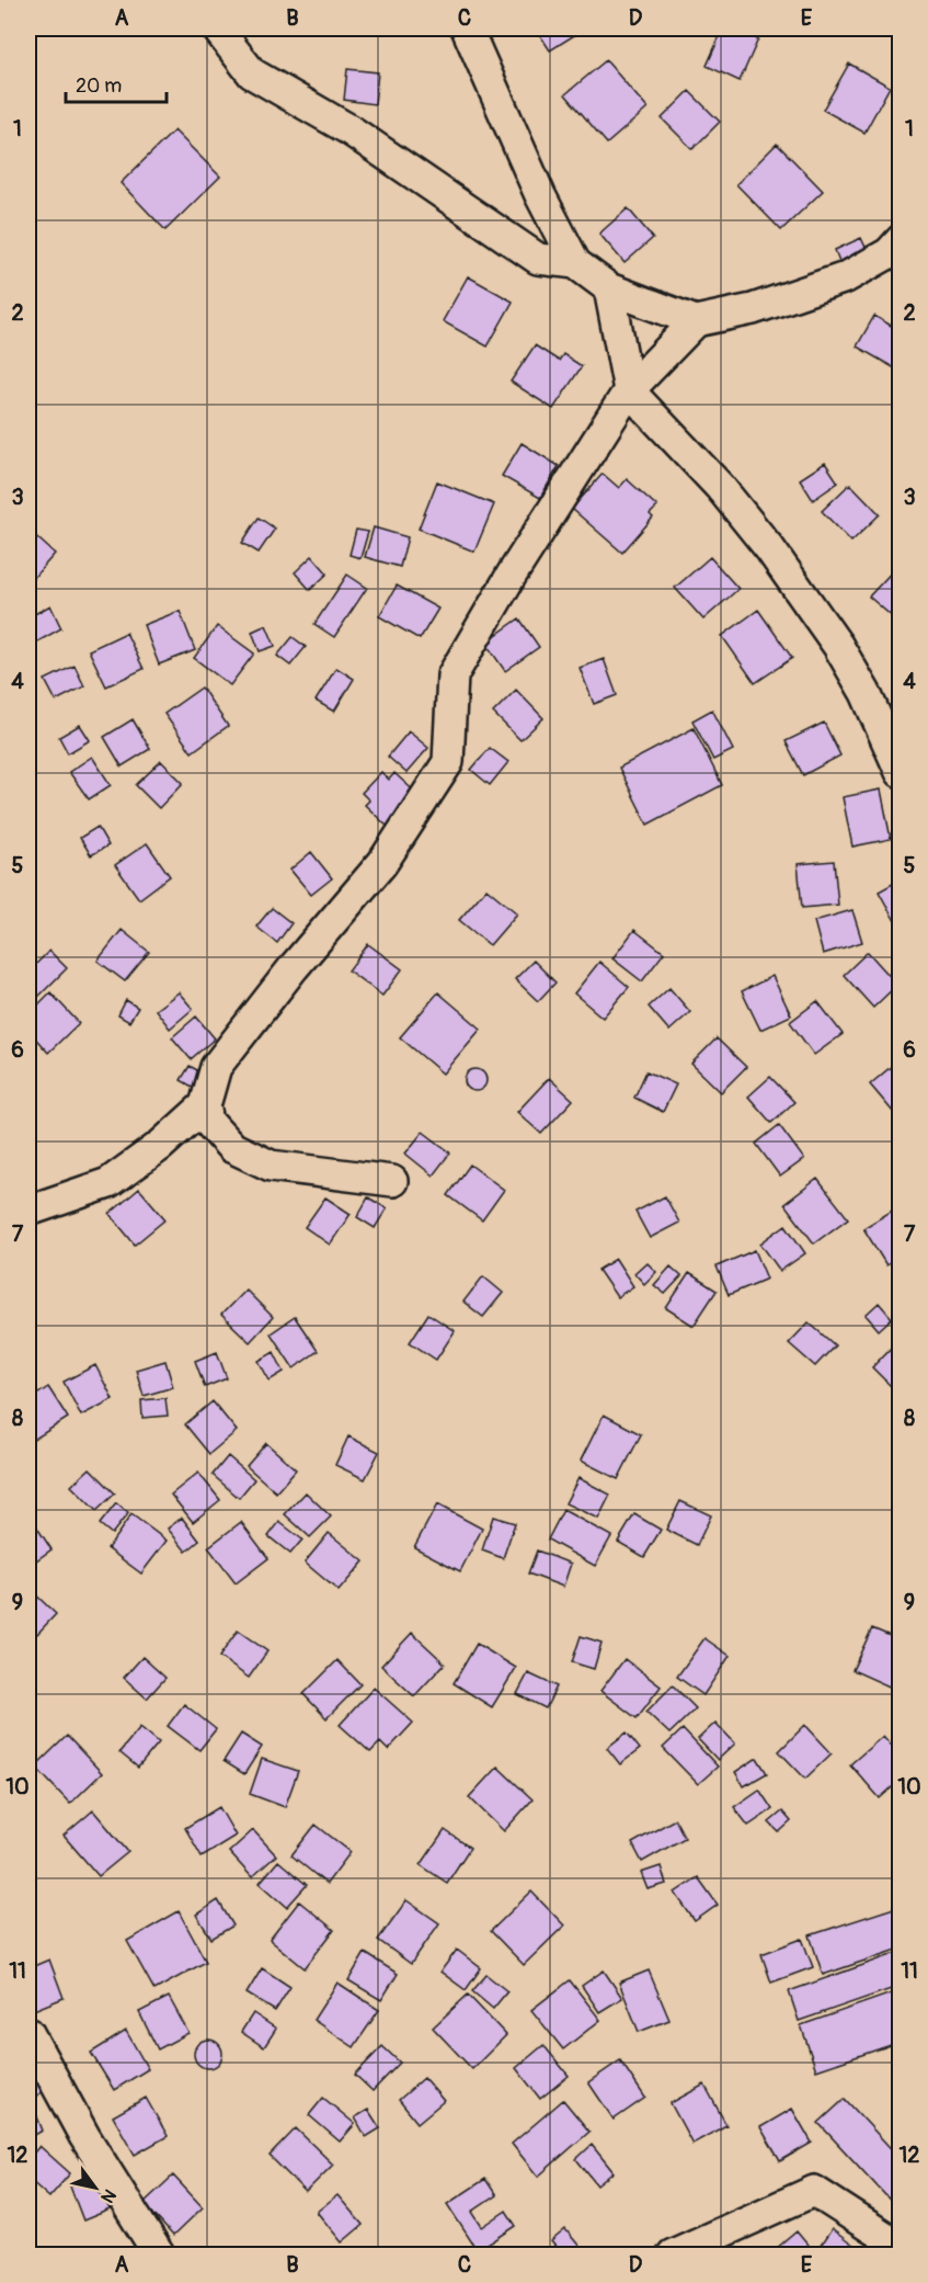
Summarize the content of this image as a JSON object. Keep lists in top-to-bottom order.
{
  "scale_bar": "20 m",
  "north": "bottom right",
  "grid": {
    "columns": [
      "A",
      "B",
      "C",
      "D",
      "E"
    ],
    "rows": [
      "1",
      "2",
      "3",
      "4",
      "5",
      "6",
      "7",
      "8",
      "9",
      "10",
      "11",
      "12"
    ]
  }
}
